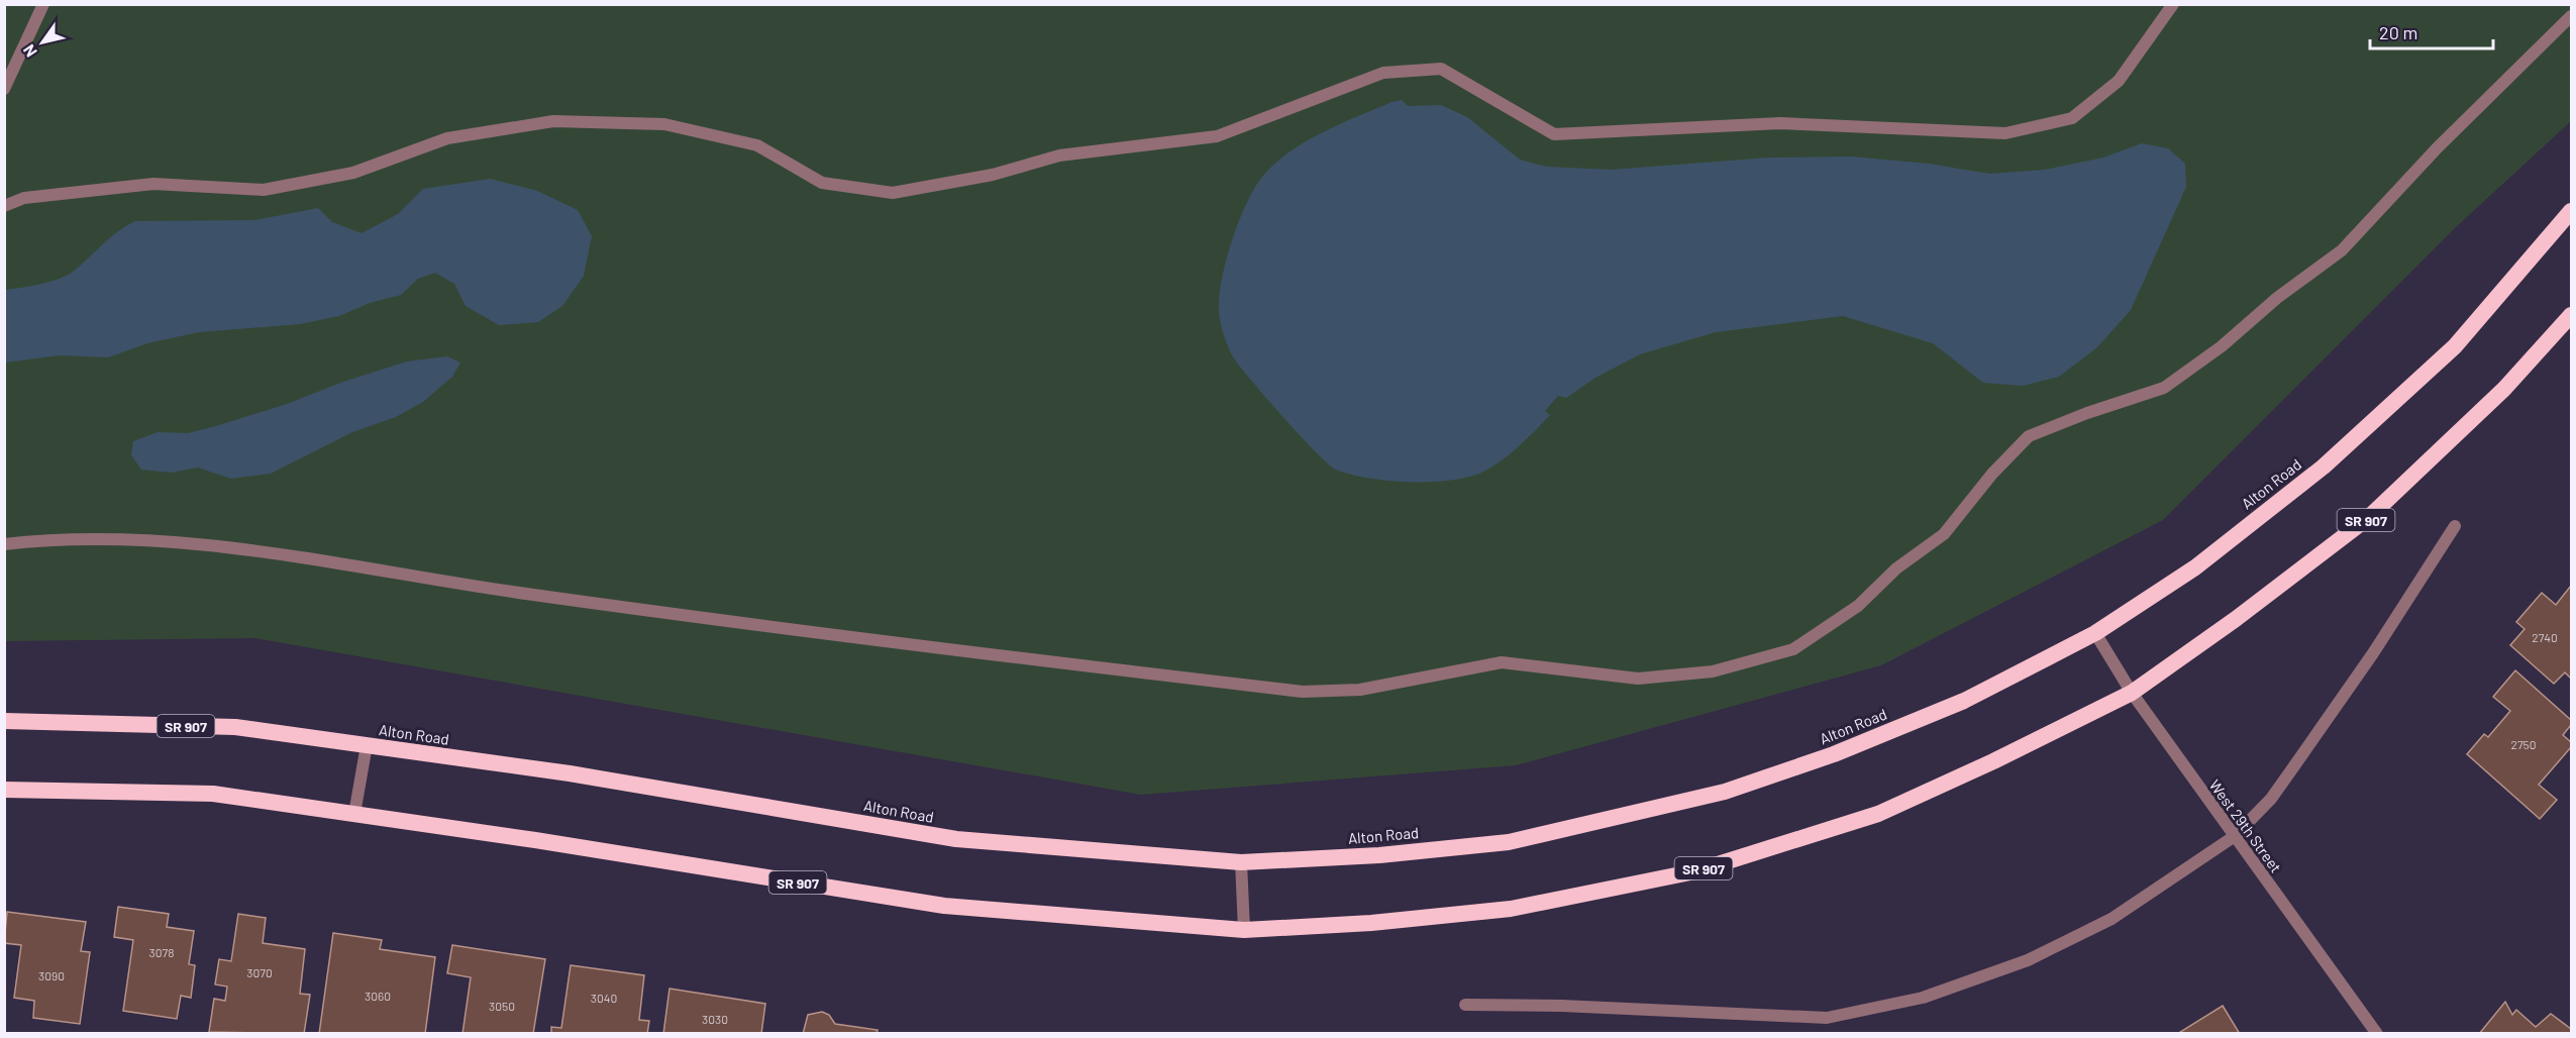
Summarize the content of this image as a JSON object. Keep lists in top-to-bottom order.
{
  "streets": {
    "highway": ["Alton Road", "SR 907"],
    "street": ["West 29th Street"]
  },
  "crossings": [
    ["Alton Road", "West 29th Street"],
    ["SR 907", "West 29th Street"]
  ],
  "house_numbers": [
    "2740",
    "2750",
    "3078",
    "3070",
    "3090",
    "3060",
    "3040",
    "3050",
    "3030"
  ],
  "scale_bar": "20 m",
  "north": "bottom left"
}
